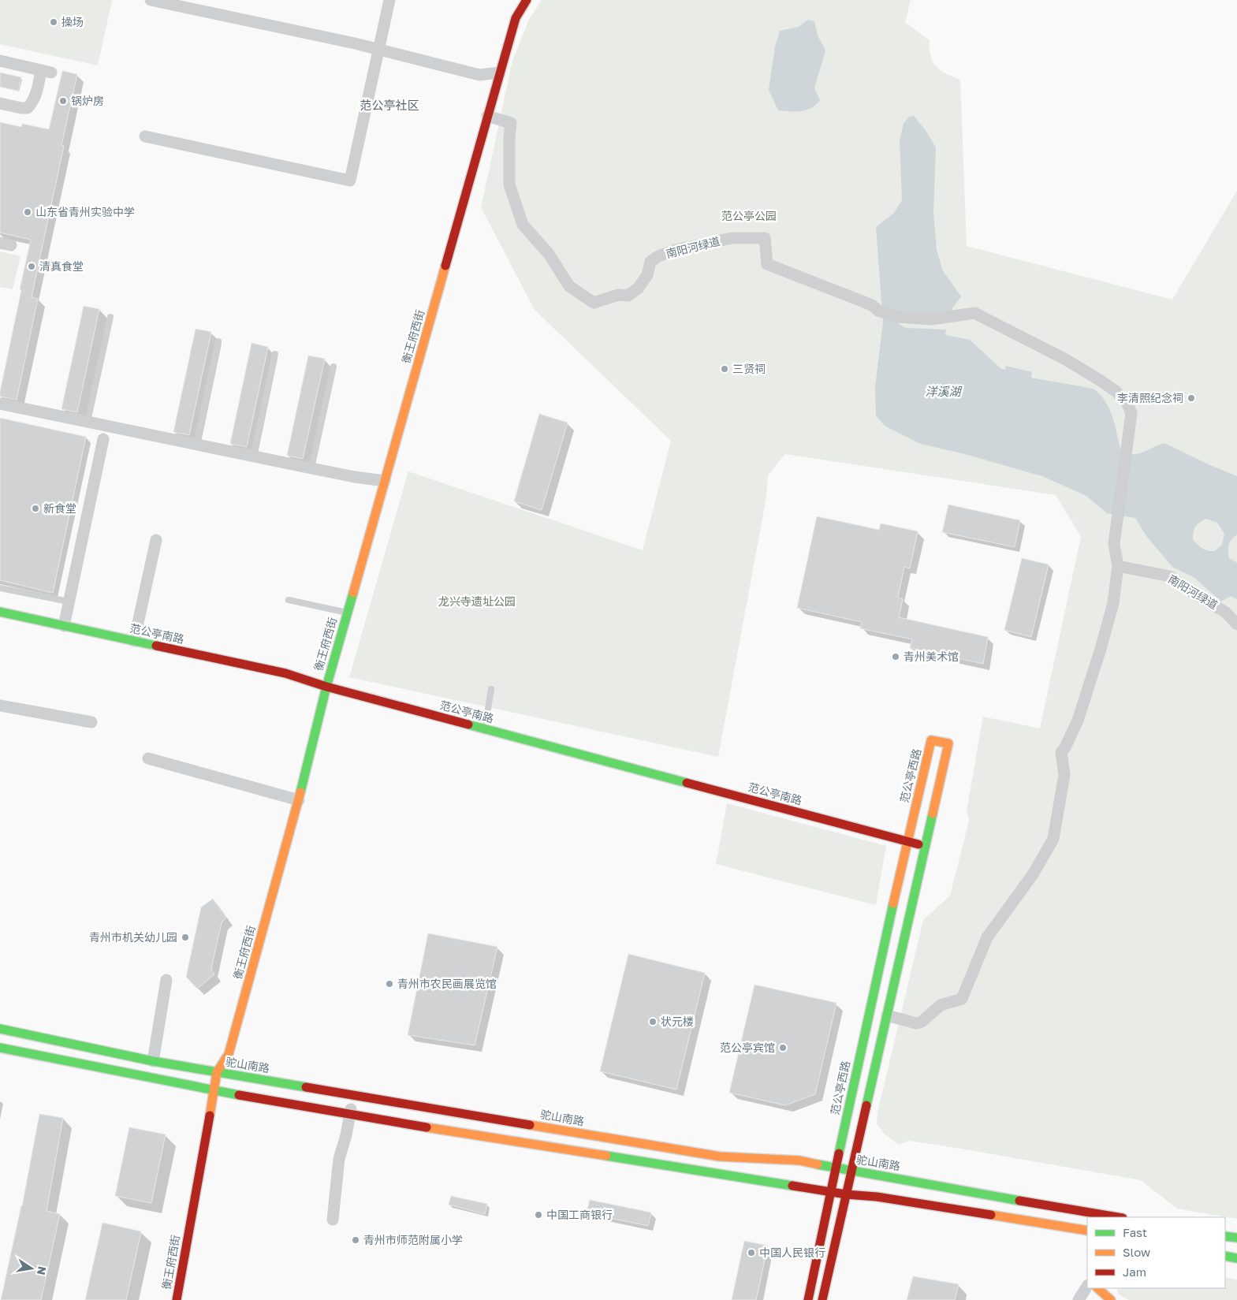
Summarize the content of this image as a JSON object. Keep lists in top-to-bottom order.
{
  "streets": {
    "main road": [
      "衡王府西街",
      "范公亭南路",
      "范公亭西路",
      "驼山南路"
    ],
    "street": ["南阳河绿道"]
  },
  "crossings": [
    ["南阳河绿道", "衡王府西街"],
    ["衡王府西街", "范公亭南路"],
    ["衡王府西街", "驼山南路"],
    ["范公亭南路", "范公亭西路"],
    ["范公亭西路", "驼山南路"]
  ],
  "districts": ["范公亭社区"],
  "water": ["洋溪湖"],
  "parks": ["范公亭公园", "龙兴寺遗址公园"],
  "places": [
    "操场",
    "锅炉房",
    "山东省青州实验中学",
    "清真食堂",
    "三贤祠",
    "李清照纪念祠",
    "新食堂",
    "青州美术馆",
    "青州市机关幼儿园",
    "青州市农民画展览馆",
    "状元楼",
    "范公亭宾馆",
    "中国工商银行",
    "青州市师范附属小学",
    "中国人民银行"
  ],
  "legend": ["Fast", "Slow", "Jam"],
  "north": "right"
}
